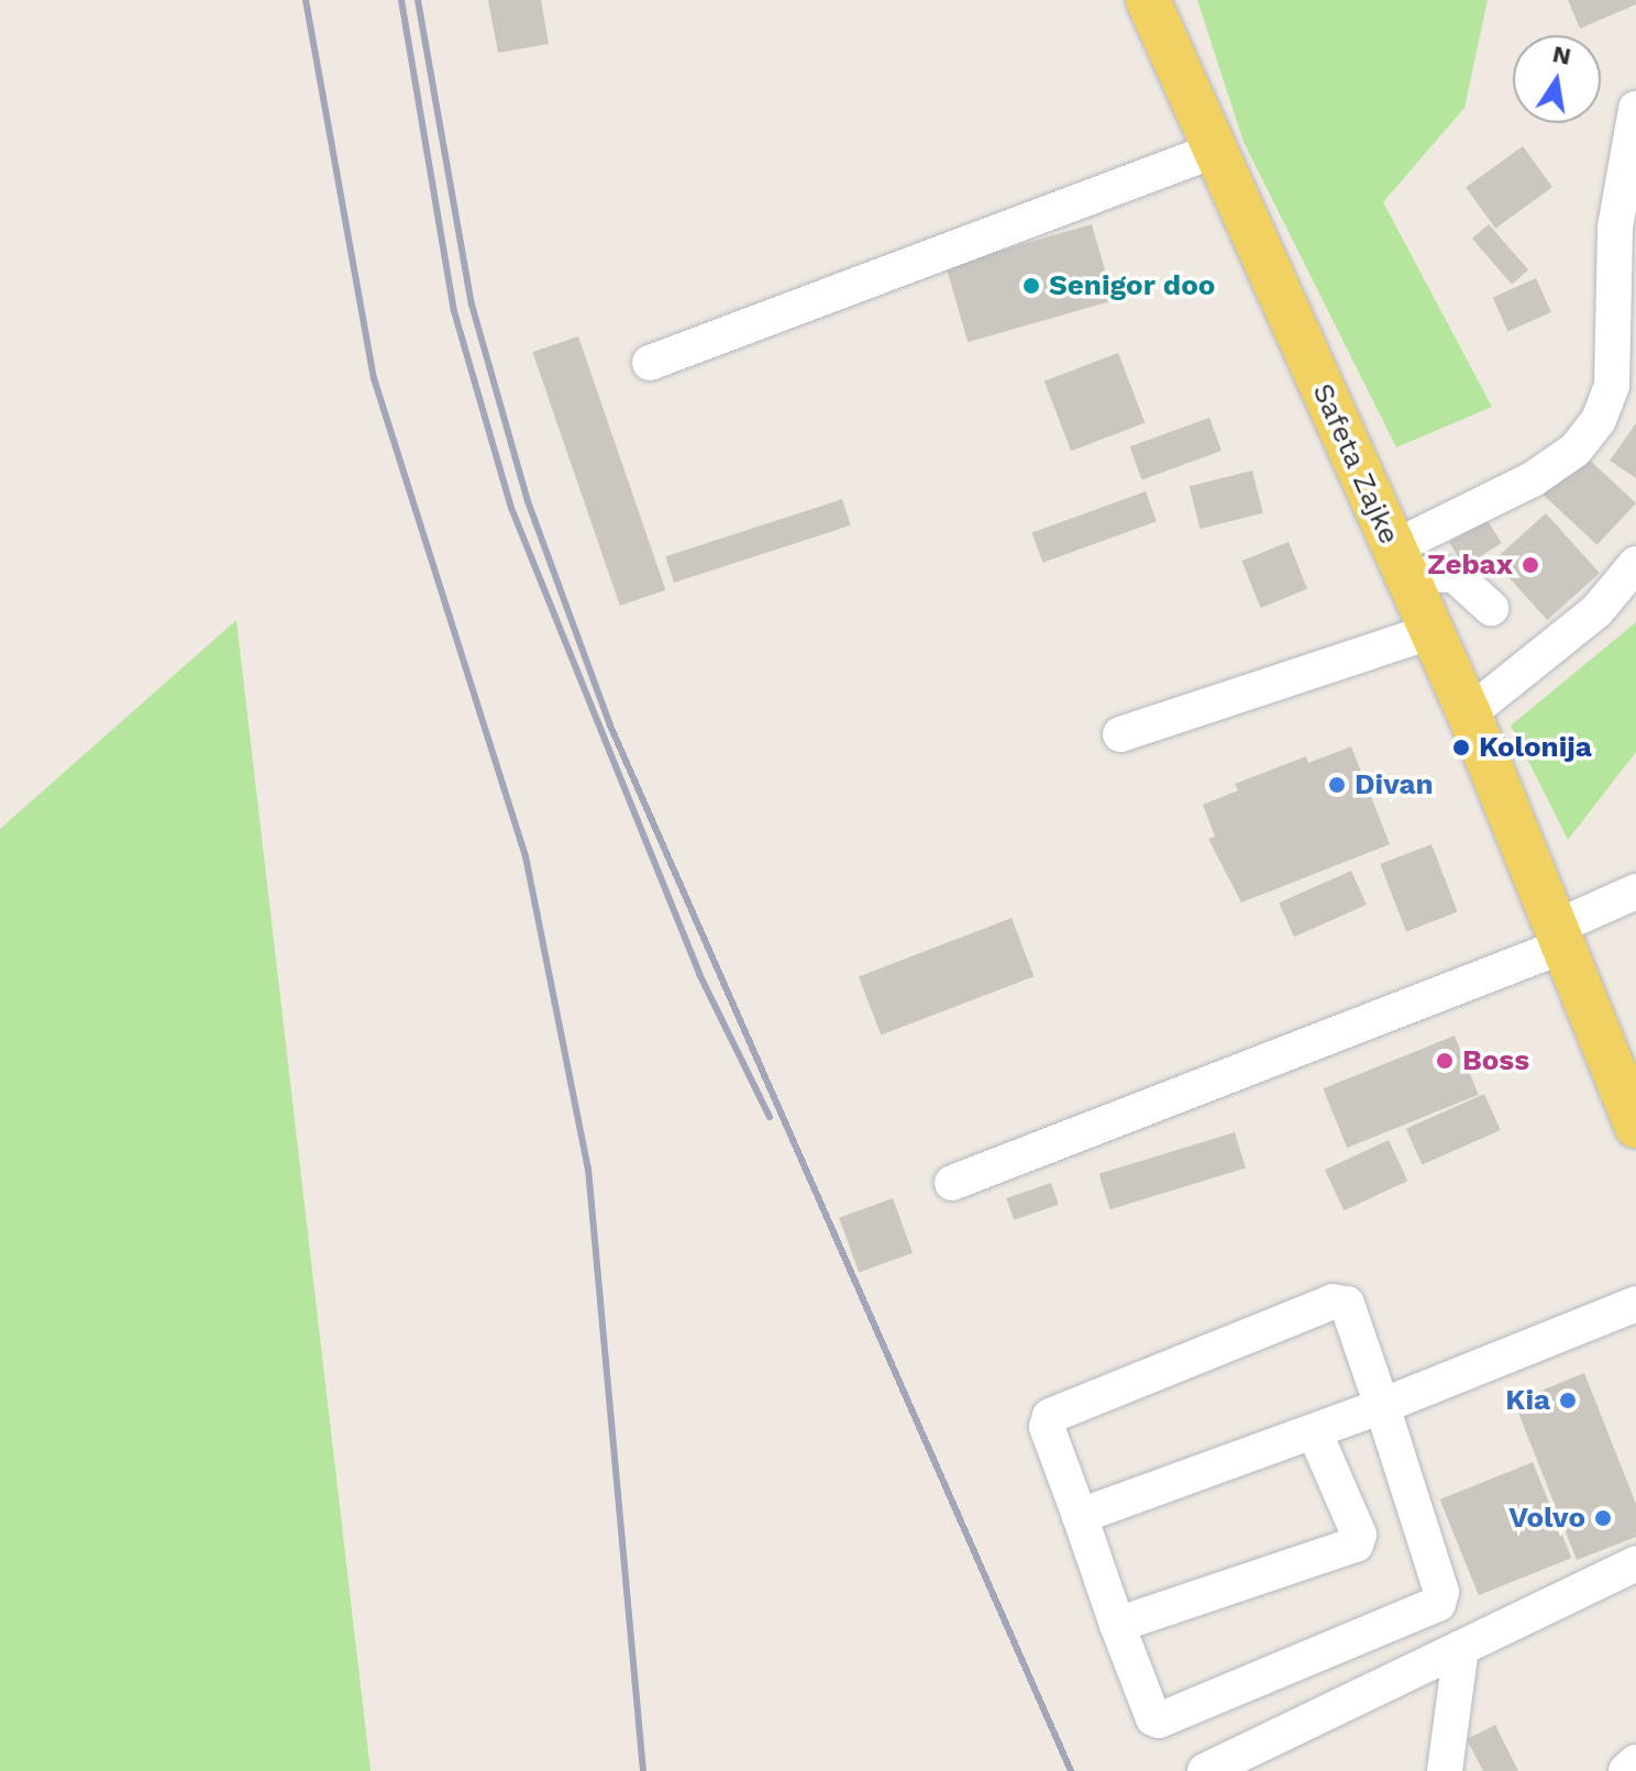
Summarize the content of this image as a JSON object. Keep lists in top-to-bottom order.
{
  "streets": {
    "main road": ["Safeta Zajke"]
  },
  "places": [
    "Senigor doo",
    "Zebax",
    "Kolonija",
    "Divan",
    "Boss",
    "Kia",
    "Volvo"
  ],
  "north": "top"
}
